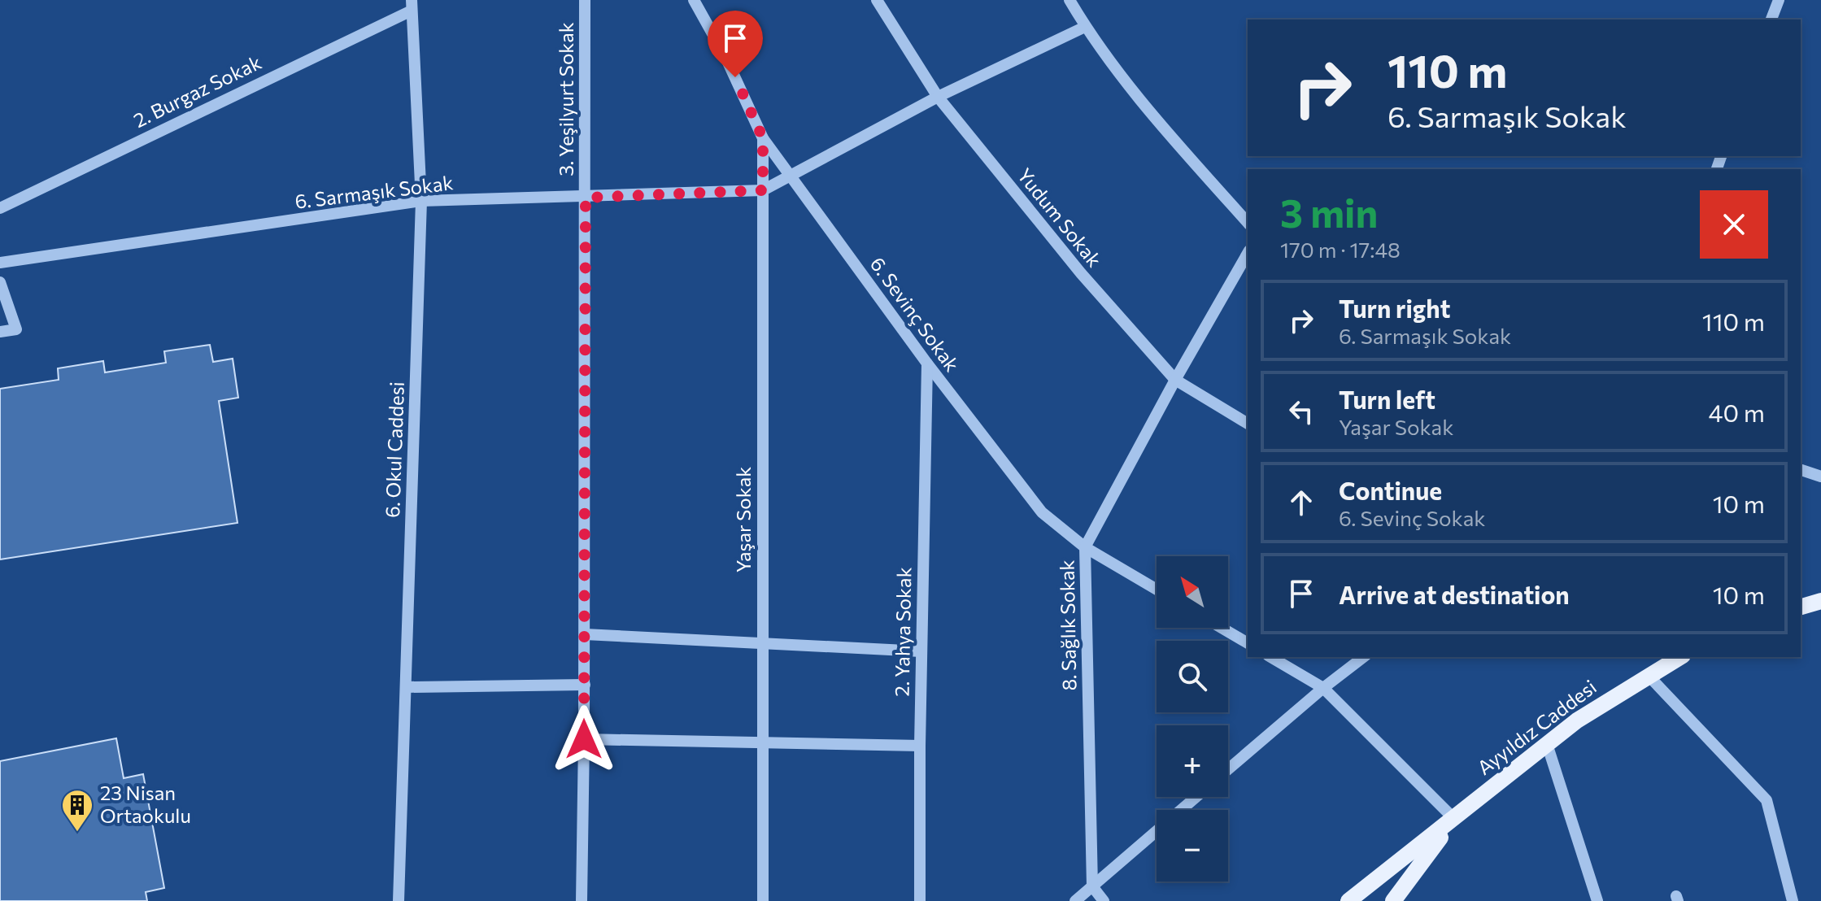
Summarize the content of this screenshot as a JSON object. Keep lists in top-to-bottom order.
{
  "streets": {
    "main road": ["Ayyıldız Caddesi"],
    "street": [
      "2. Burgaz Sokak",
      "3. Yeşilyurt Sokak",
      "6. Sarmaşık Sokak",
      "Yudum Sokak",
      "6. Sevinç Sokak",
      "6. Okul Caddesi",
      "Yaşar Sokak",
      "8. Sağlık Sokak",
      "2. Yahya Sokak"
    ]
  },
  "crossings": [
    ["2. Burgaz Sokak", "6. Okul Caddesi"],
    ["3. Yeşilyurt Sokak", "6. Sarmaşık Sokak"],
    ["6. Sarmaşık Sokak", "Yudum Sokak"],
    ["6. Sarmaşık Sokak", "6. Sevinç Sokak"],
    ["6. Sarmaşık Sokak", "6. Okul Caddesi"],
    ["6. Sarmaşık Sokak", "Yaşar Sokak"],
    ["Yudum Sokak", "8. Sağlık Sokak"],
    ["6. Sevinç Sokak", "Yaşar Sokak"],
    ["6. Sevinç Sokak", "8. Sağlık Sokak"],
    ["6. Sevinç Sokak", "2. Yahya Sokak"]
  ],
  "places": {
    "building": ["23 Nisan Ortaokulu"]
  },
  "north": "top left",
  "page": {
    "turn": ["110 m", "6. Sarmaşık Sokak"],
    "heading": ["3 min", "170 m · 17:48"],
    "list": [
      {
        "name": "Turn right",
        "note": "6. Sarmaşık Sokak",
        "value": "110 m"
      },
      {
        "name": "Turn left",
        "note": "Yaşar Sokak",
        "value": "40 m"
      },
      {
        "name": "Continue",
        "note": "6. Sevinç Sokak",
        "value": "10 m"
      },
      {
        "name": "Arrive at destination",
        "value": "10 m"
      }
    ],
    "map_buttons": ["+", "−"]
  }
}
